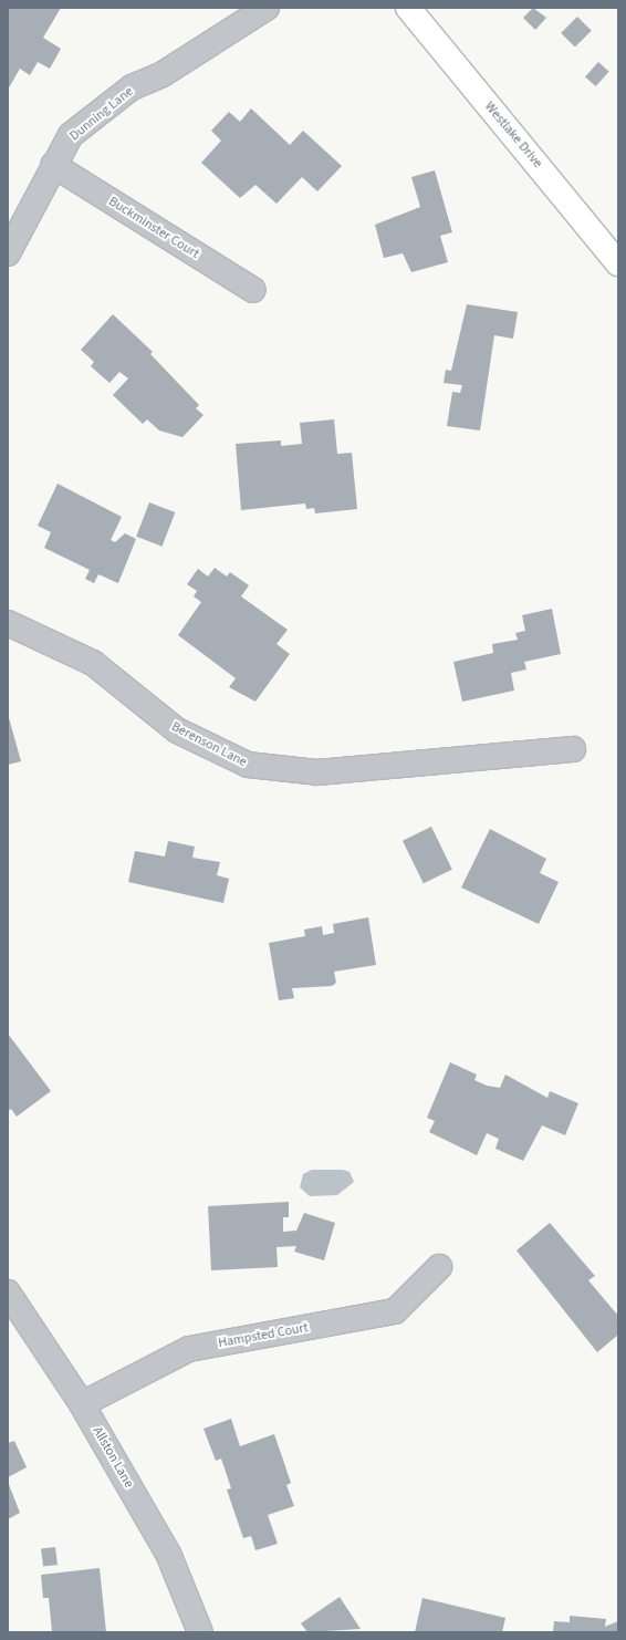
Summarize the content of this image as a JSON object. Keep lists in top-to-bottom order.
{
  "streets": {
    "street": [
      "Dunning Lane",
      "Westlake Drive",
      "Buckminster Court",
      "Berenson Lane",
      "Hampsted Court",
      "Allston Lane"
    ]
  },
  "crossings": [
    ["Dunning Lane", "Buckminster Court"],
    ["Hampsted Court", "Allston Lane"]
  ]
}
